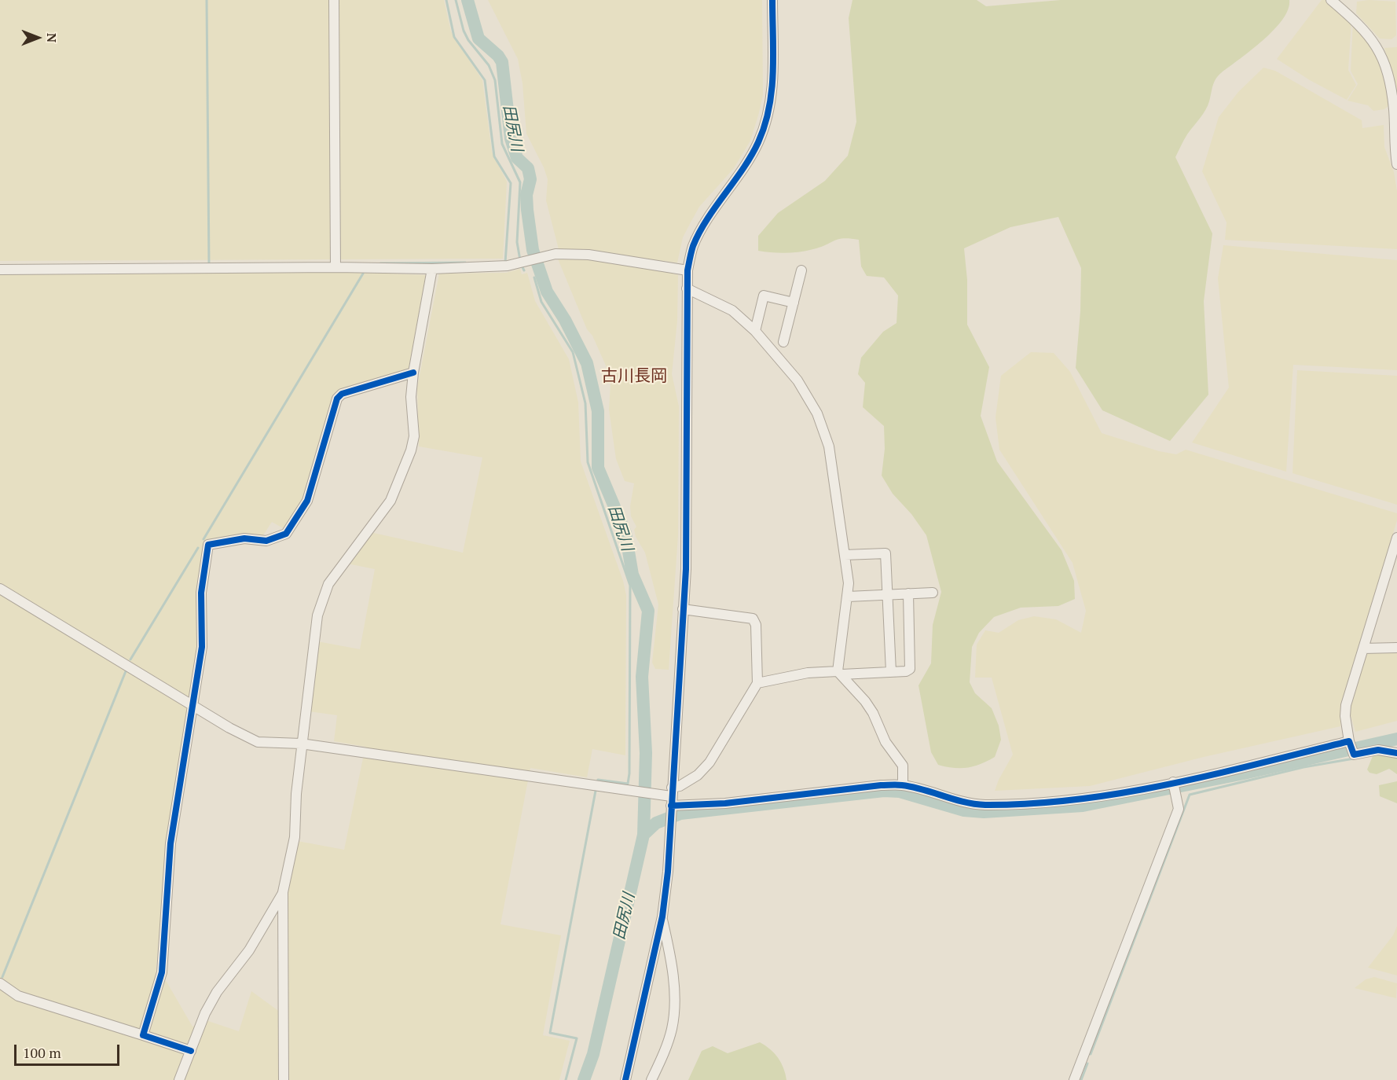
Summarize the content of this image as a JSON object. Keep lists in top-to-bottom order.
{
  "districts": ["古川長岡"],
  "water": ["田尻川"],
  "scale_bar": "100 m",
  "north": "right"
}
